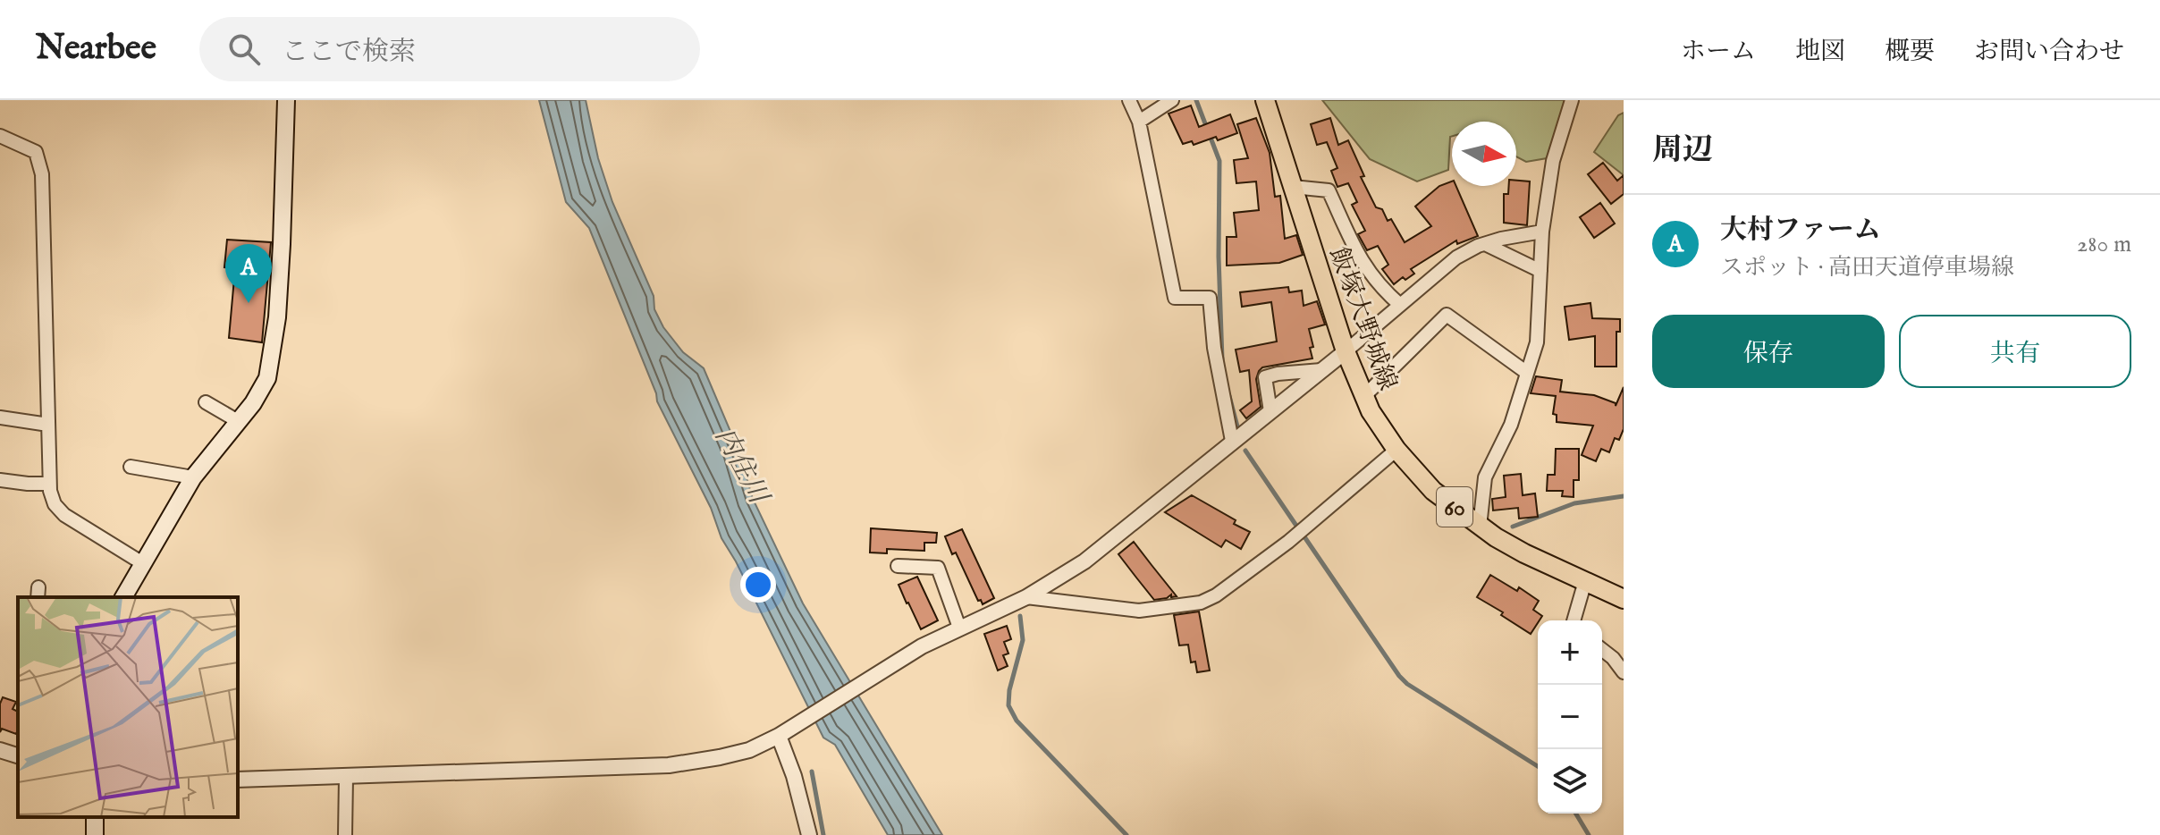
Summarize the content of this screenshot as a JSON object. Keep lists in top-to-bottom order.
{
  "streets": {
    "main road": ["飯塚大野城線", "60"]
  },
  "water": ["内住川"],
  "north": "right",
  "page": {
    "header": "Nearbee",
    "search": "ここで検索",
    "nav": [
      "ホーム",
      "地図",
      "概要",
      "お問い合わせ"
    ],
    "heading": "周辺",
    "list": [
      {
        "mark": "A",
        "name": "大村ファーム",
        "note": "スポット · 高田天道停車場線",
        "value": "280 m"
      }
    ],
    "pins": "A",
    "buttons": ["保存", "共有"],
    "map_buttons": ["+", "−"]
  }
}
